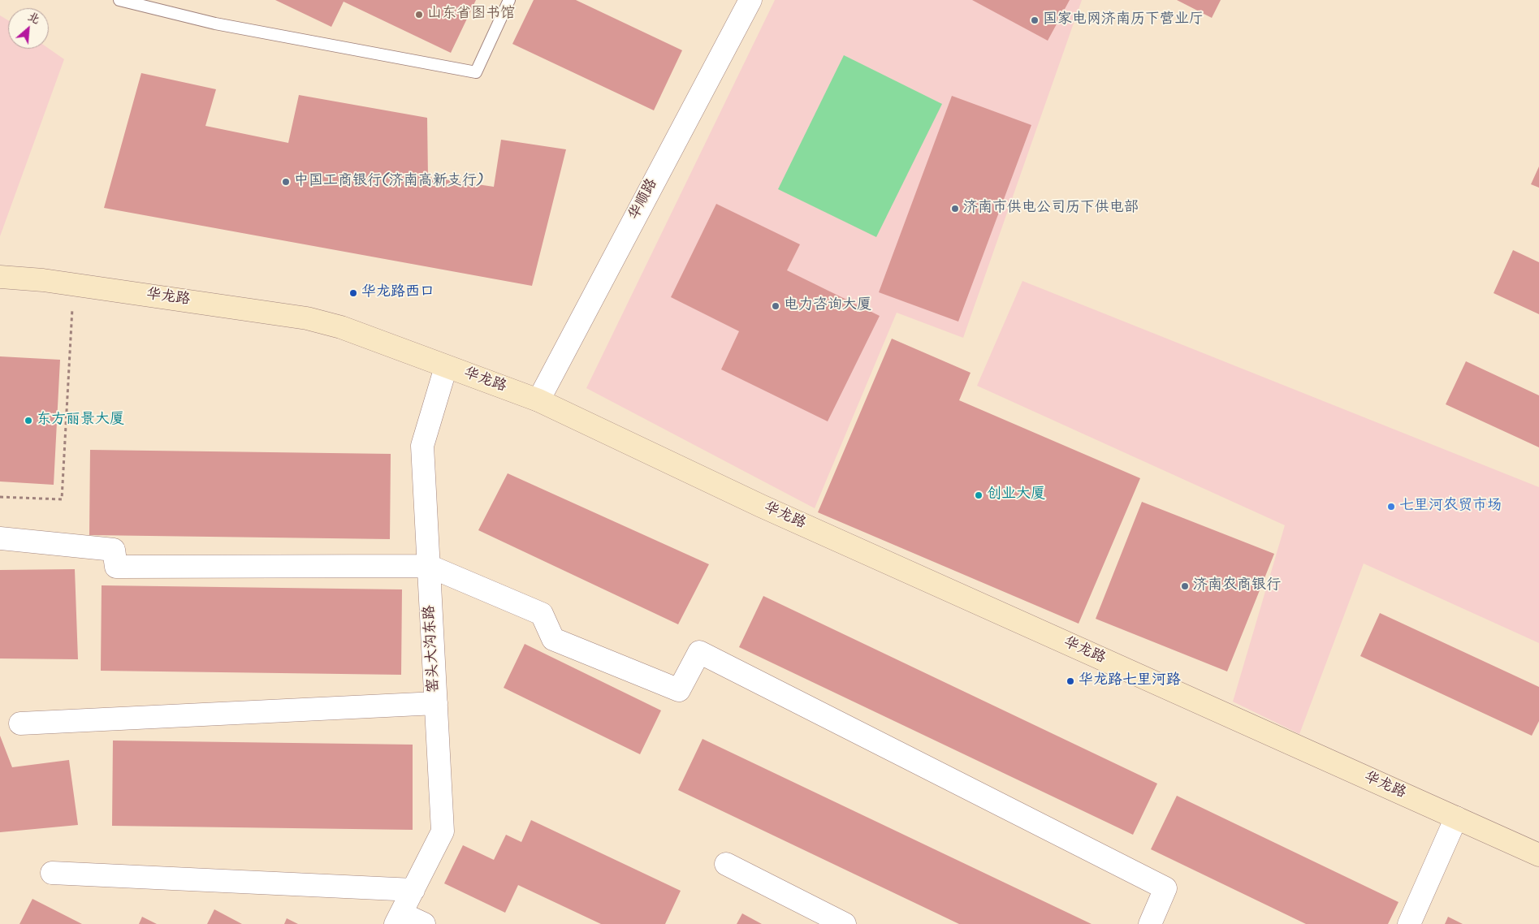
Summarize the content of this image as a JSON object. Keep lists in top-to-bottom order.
{
  "streets": {
    "main road": ["华龙路"],
    "street": ["华顺路", "窑头大沟东路"]
  },
  "crossings": [
    ["华顺路", "华龙路"],
    ["华龙路", "窑头大沟东路"]
  ],
  "places": [
    "山东省图书馆",
    "国家电网济南历下营业厅",
    "中国工商银行(济南高新支行)",
    "济南市供电公司历下供电部",
    "华龙路西口",
    "电力咨询大厦",
    "东方丽景大厦",
    "创业大厦",
    "七里河农贸市场",
    "济南农商银行",
    "华龙路七里河路"
  ],
  "north": "top right"
}
